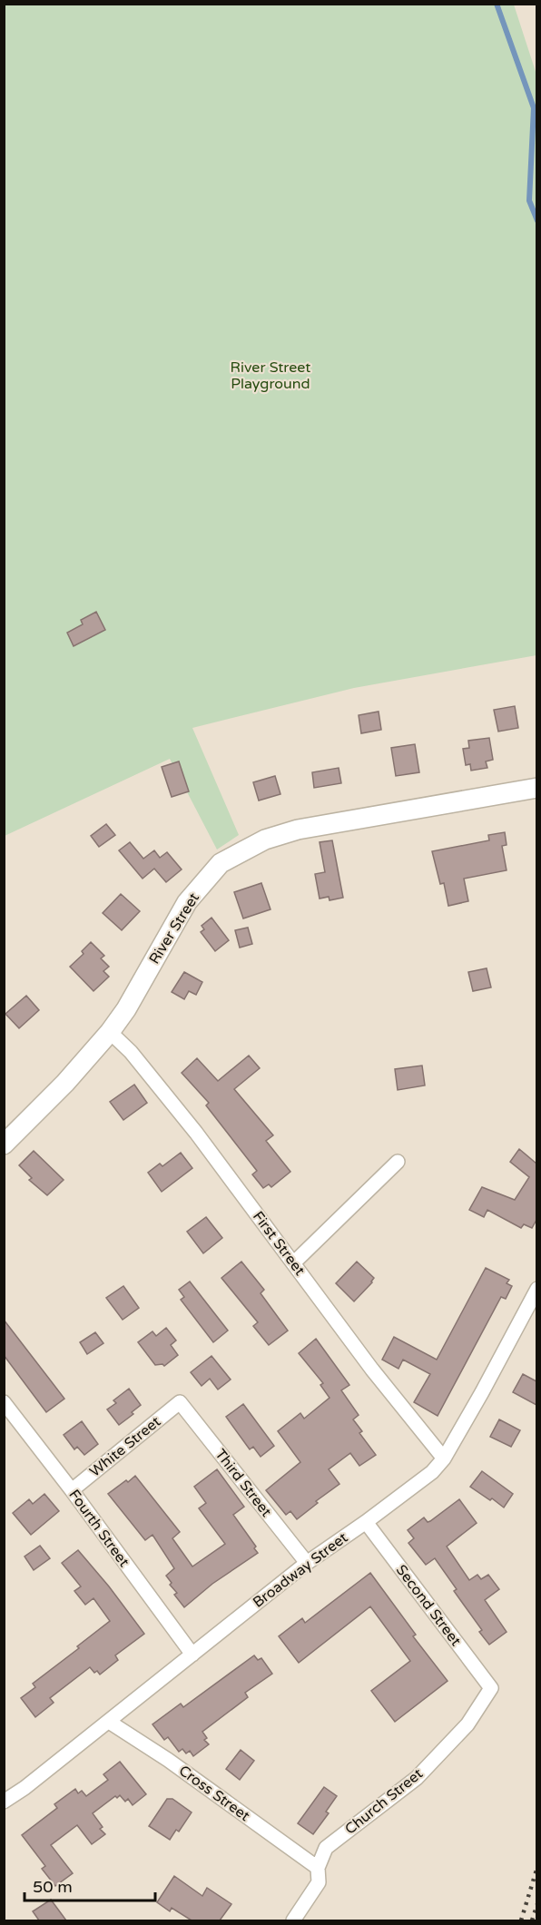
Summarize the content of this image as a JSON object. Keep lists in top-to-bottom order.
{
  "streets": {
    "main road": ["River Street"],
    "street": [
      "First Street",
      "White Street",
      "Third Street",
      "Fourth Street",
      "Broadway Street",
      "Second Street",
      "Cross Street",
      "Church Street"
    ]
  },
  "crossings": [
    ["River Street", "First Street"],
    ["First Street", "Broadway Street"],
    ["White Street", "Third Street"],
    ["White Street", "Fourth Street"],
    ["Third Street", "Broadway Street"],
    ["Fourth Street", "Broadway Street"],
    ["Broadway Street", "Second Street"],
    ["Broadway Street", "Cross Street"],
    ["Second Street", "Church Street"],
    ["Cross Street", "Church Street"]
  ],
  "parks": ["River Street Playground"],
  "scale_bar": "50 m"
}
